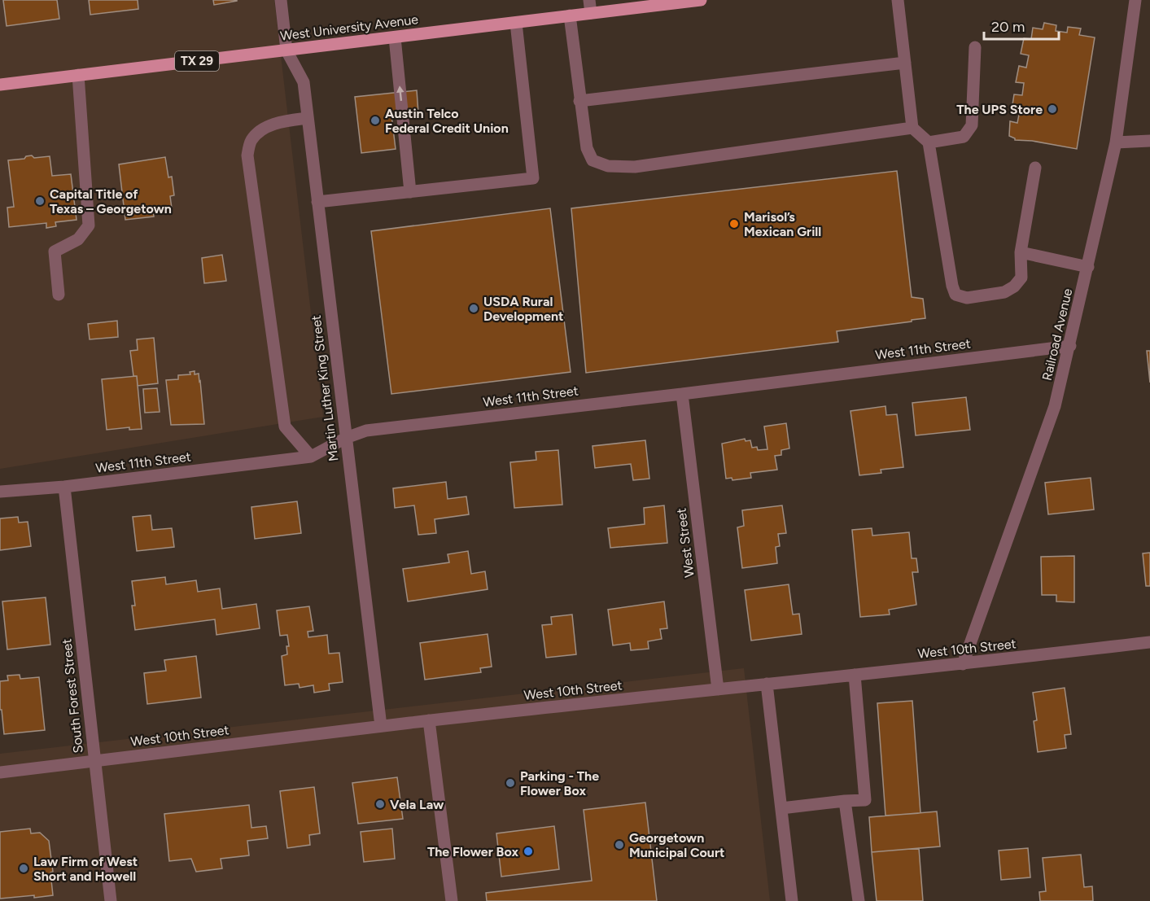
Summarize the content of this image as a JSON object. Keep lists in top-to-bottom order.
{
  "streets": {
    "main road": ["West University Avenue", "TX 29"],
    "street": [
      "Railroad Avenue",
      "West 11th Street",
      "Martin Luther King Street",
      "West Street",
      "West 10th Street",
      "South Forest Street"
    ]
  },
  "crossings": [
    ["West University Avenue", "Martin Luther King Street"],
    ["Railroad Avenue", "West 11th Street"],
    ["Railroad Avenue", "West 10th Street"],
    ["West 11th Street", "Martin Luther King Street"],
    ["West 11th Street", "West Street"],
    ["West 11th Street", "South Forest Street"],
    ["Martin Luther King Street", "West 10th Street"],
    ["West Street", "West 10th Street"],
    ["West 10th Street", "South Forest Street"]
  ],
  "places": [
    "The UPS Store",
    "Austin Telco Federal Credit Union",
    "Capital Title of Texas – Georgetown",
    "Marisol’s Mexican Grill",
    "USDA Rural Development",
    "Parking - The Flower Box",
    "Vela Law",
    "Georgetown Municipal Court",
    "The Flower Box",
    "Law Firm of West Short and Howell"
  ],
  "scale_bar": "20 m"
}
